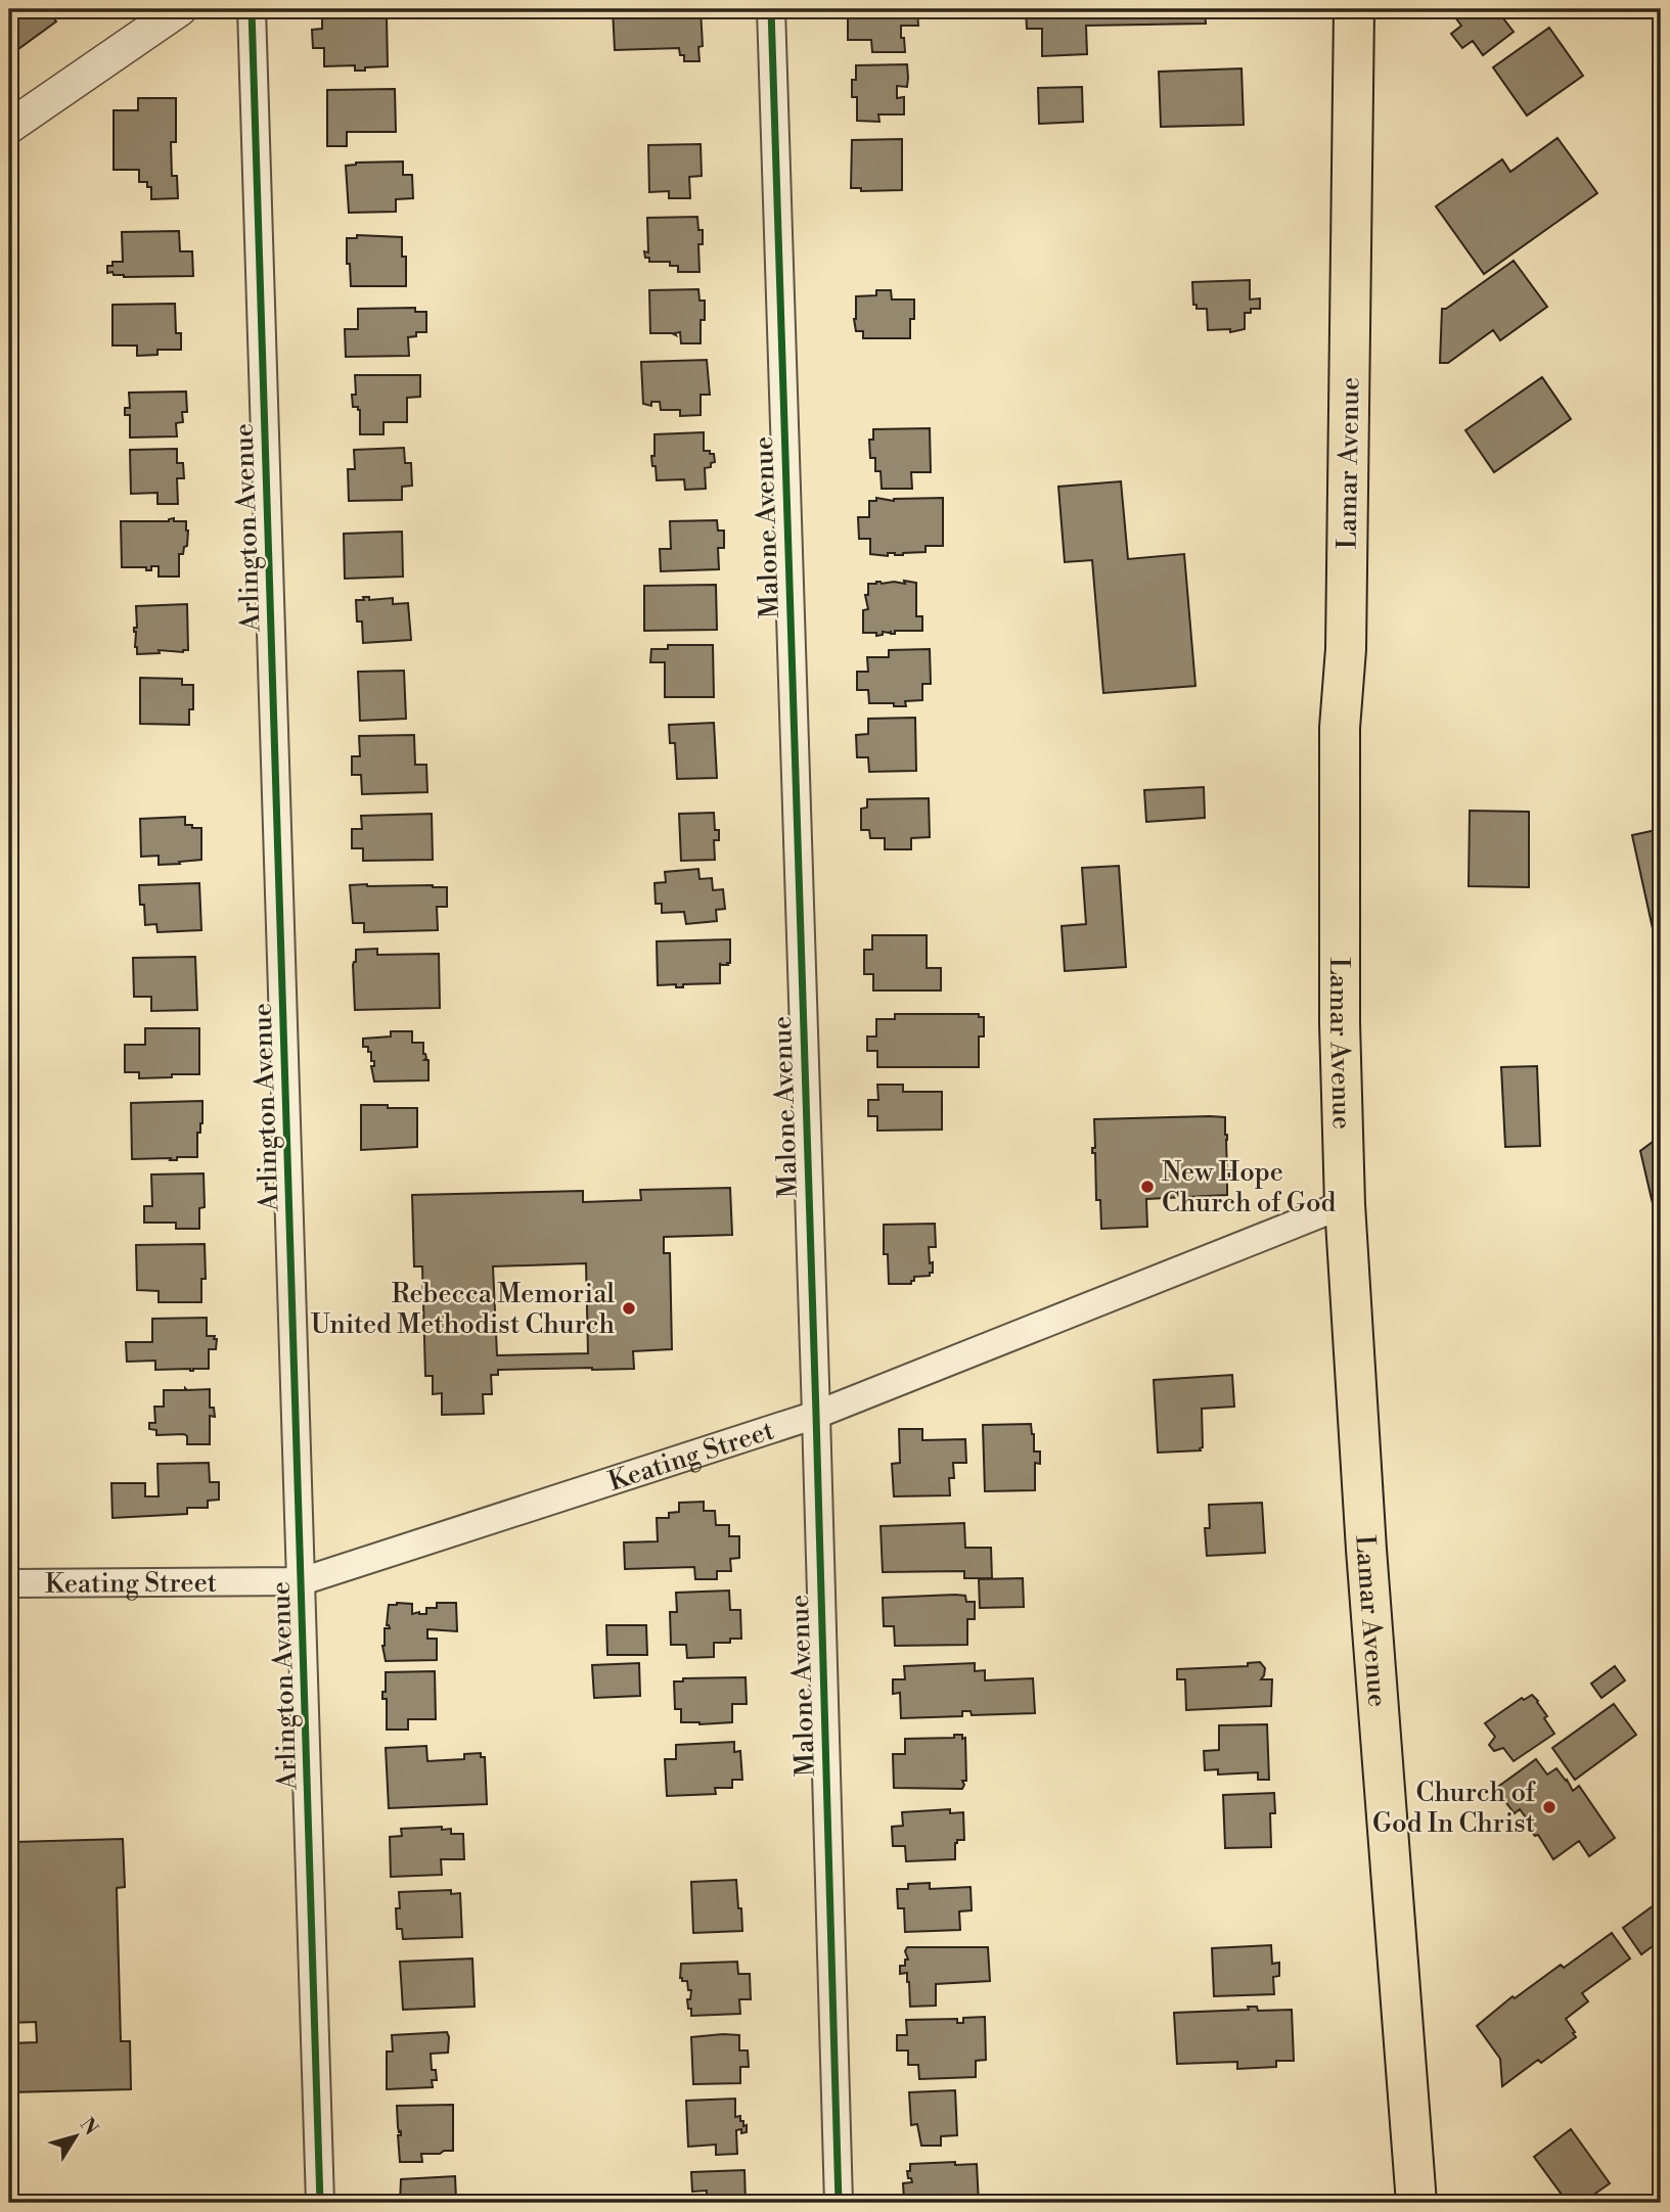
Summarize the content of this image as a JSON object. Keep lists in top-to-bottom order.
{
  "streets": {
    "main road": ["Lamar Avenue"],
    "street": ["Arlington Avenue", "Malone Avenue", "Keating Street"]
  },
  "crossings": [
    ["Lamar Avenue", "Keating Street"],
    ["Arlington Avenue", "Keating Street"],
    ["Malone Avenue", "Keating Street"]
  ],
  "places": ["New Hope Church of God", "Rebecca Memorial United Methodist Church", "Church of God In Christ"],
  "north": "top right"
}
